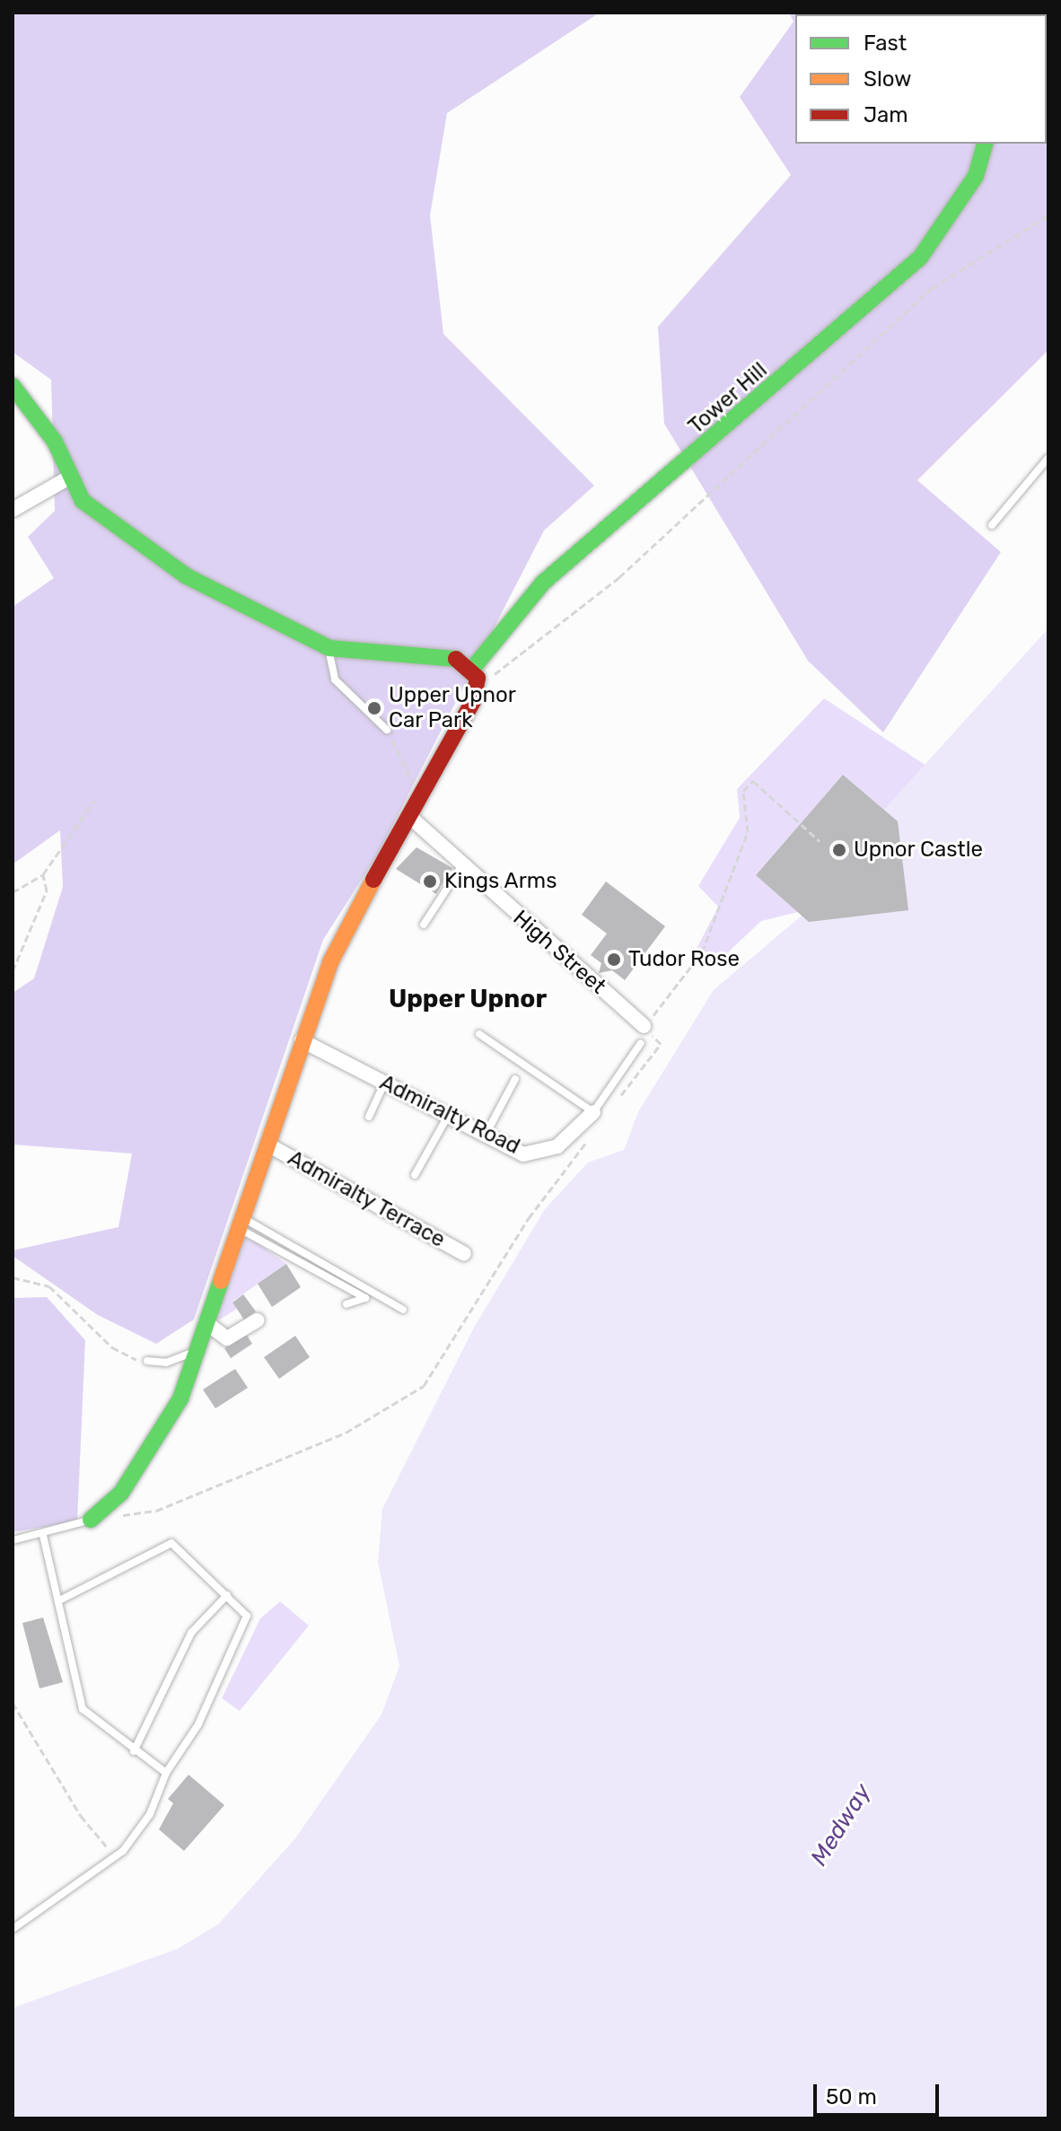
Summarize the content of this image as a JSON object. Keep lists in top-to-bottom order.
{
  "streets": {
    "street": [
      "Tower Hill",
      "High Street",
      "Admiralty Road",
      "Admiralty Terrace"
    ]
  },
  "districts": ["Upper Upnor"],
  "water": ["Medway"],
  "places": [
    "Upper Upnor Car Park",
    "Upnor Castle",
    "Kings Arms",
    "Tudor Rose"
  ],
  "legend": ["Fast", "Slow", "Jam"],
  "scale_bar": "50 m"
}
